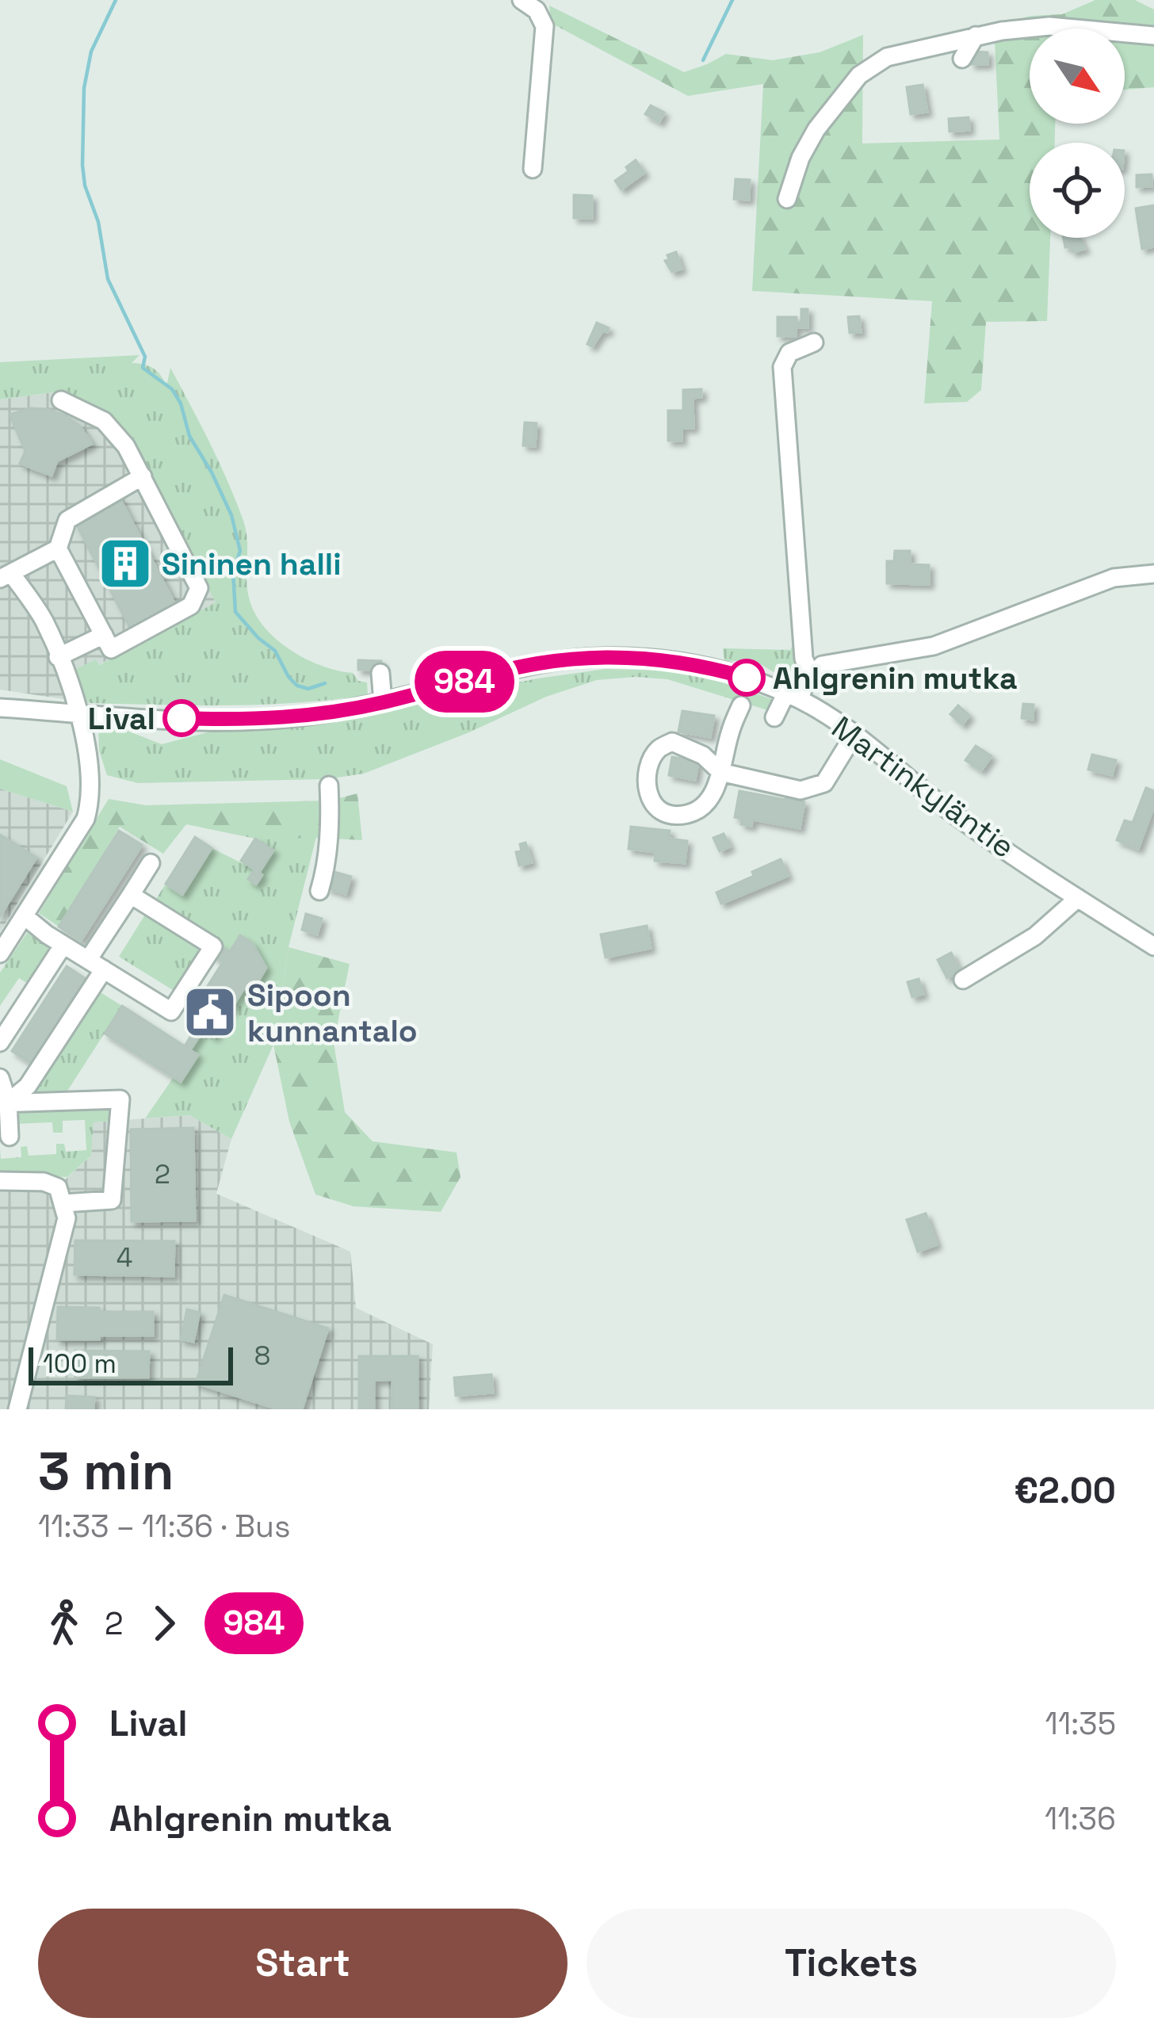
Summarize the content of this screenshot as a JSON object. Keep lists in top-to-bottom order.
{
  "streets": {
    "street": ["Martinkyläntie"]
  },
  "places": {
    "building": ["Sininen halli"],
    "other": ["Ahlgrenin mutka", "Lival"],
    "public building": ["Sipoon kunnantalo"]
  },
  "lines": ["bus line 984"],
  "house_numbers": ["2", "4", "8"],
  "scale_bar": "100 m",
  "north": "bottom right",
  "page": {
    "on_map": "984",
    "scale": "100 m",
    "heading": ["3 min", "11:33 – 11:36 · Bus", "€2.00"],
    "legs": ["2", "984"],
    "list": [
      {
        "name": "Lival",
        "value": "11:35"
      },
      {
        "name": "Ahlgrenin mutka",
        "value": "11:36"
      }
    ],
    "buttons": ["Start", "Tickets"]
  }
}
